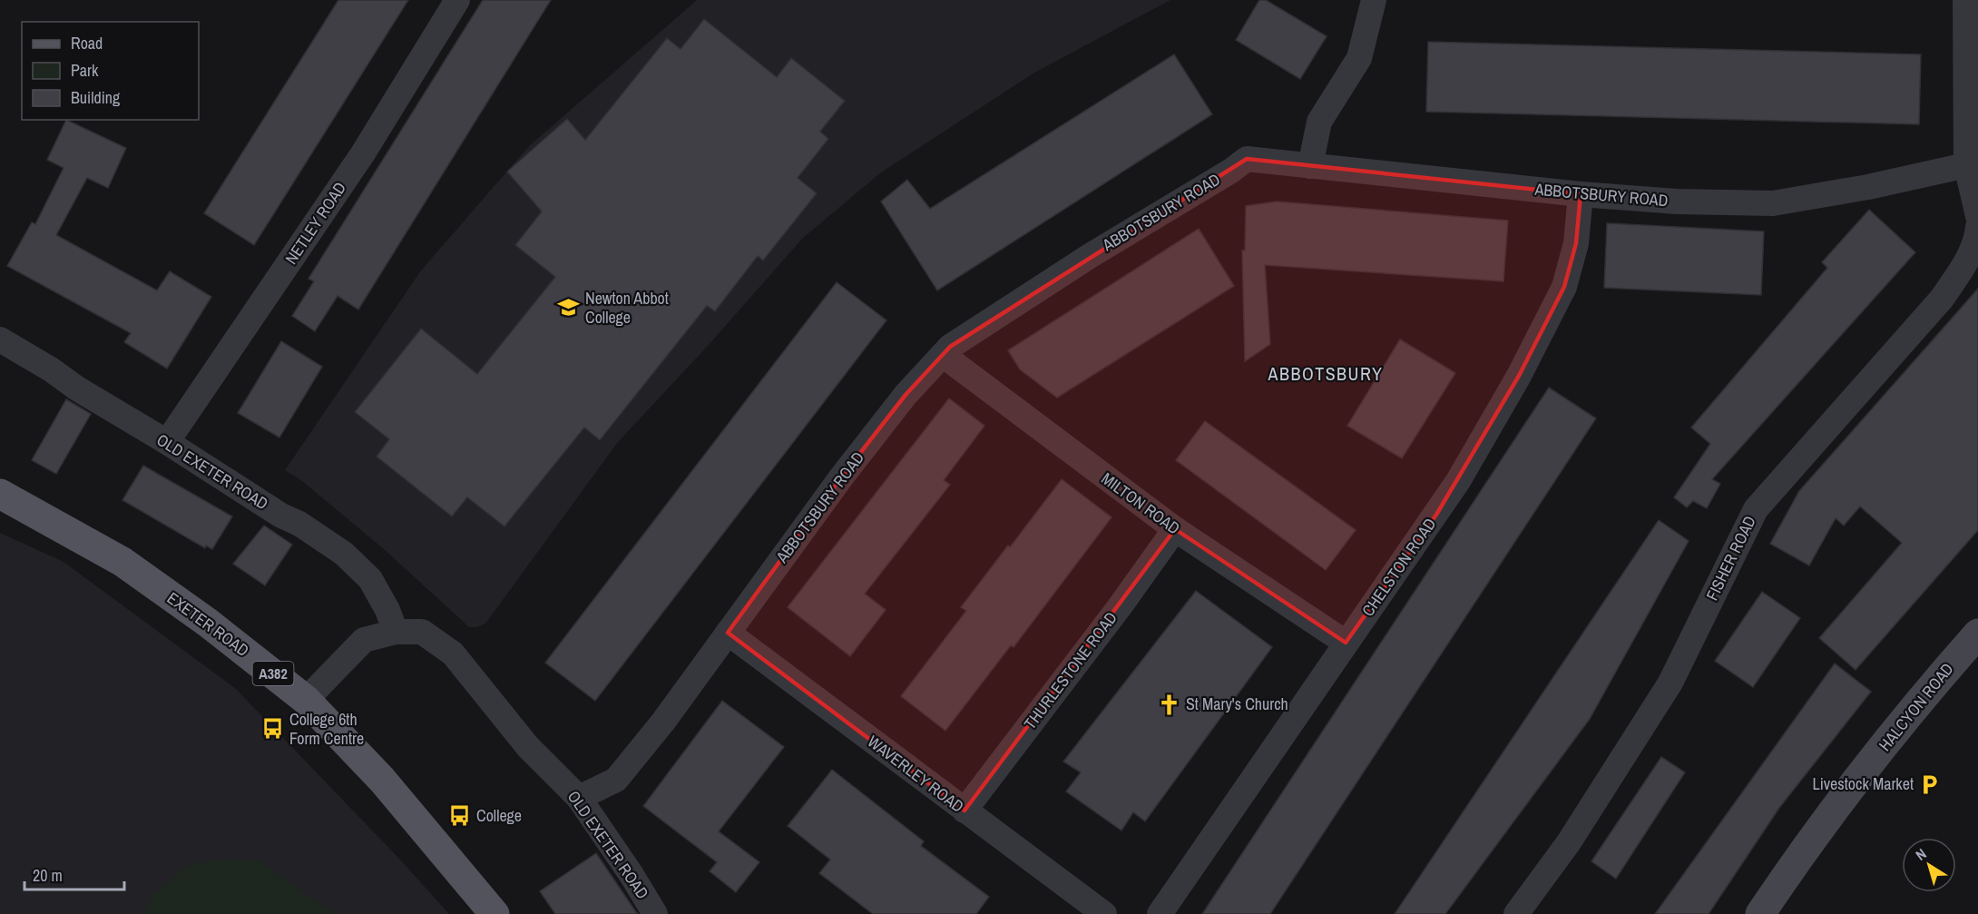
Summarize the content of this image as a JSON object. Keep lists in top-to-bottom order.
{
  "streets": {
    "main road": ["EXETER ROAD", "A382", "HALCYON ROAD"],
    "street": [
      "ABBOTSBURY ROAD",
      "NETLEY ROAD",
      "OLD EXETER ROAD",
      "MILTON ROAD",
      "FISHER ROAD",
      "CHELSTON ROAD",
      "THURLESTONE ROAD",
      "WAVERLEY ROAD"
    ]
  },
  "crossings": [
    ["ABBOTSBURY ROAD", "OLD EXETER ROAD"],
    ["ABBOTSBURY ROAD", "MILTON ROAD"],
    ["ABBOTSBURY ROAD", "CHELSTON ROAD"],
    ["ABBOTSBURY ROAD", "WAVERLEY ROAD"],
    ["NETLEY ROAD", "OLD EXETER ROAD"],
    ["OLD EXETER ROAD", "EXETER ROAD"],
    ["MILTON ROAD", "CHELSTON ROAD"],
    ["MILTON ROAD", "THURLESTONE ROAD"],
    ["THURLESTONE ROAD", "WAVERLEY ROAD"]
  ],
  "districts": ["ABBOTSBURY"],
  "places": {
    "school or university": ["Newton Abbot College"],
    "church": ["St Mary's Church"],
    "bus stop": ["College 6th Form Centre", "College"],
    "parking": ["Livestock Market"]
  },
  "legend": ["Road", "Park", "Building"],
  "scale_bar": "20 m",
  "north": "top left"
}
